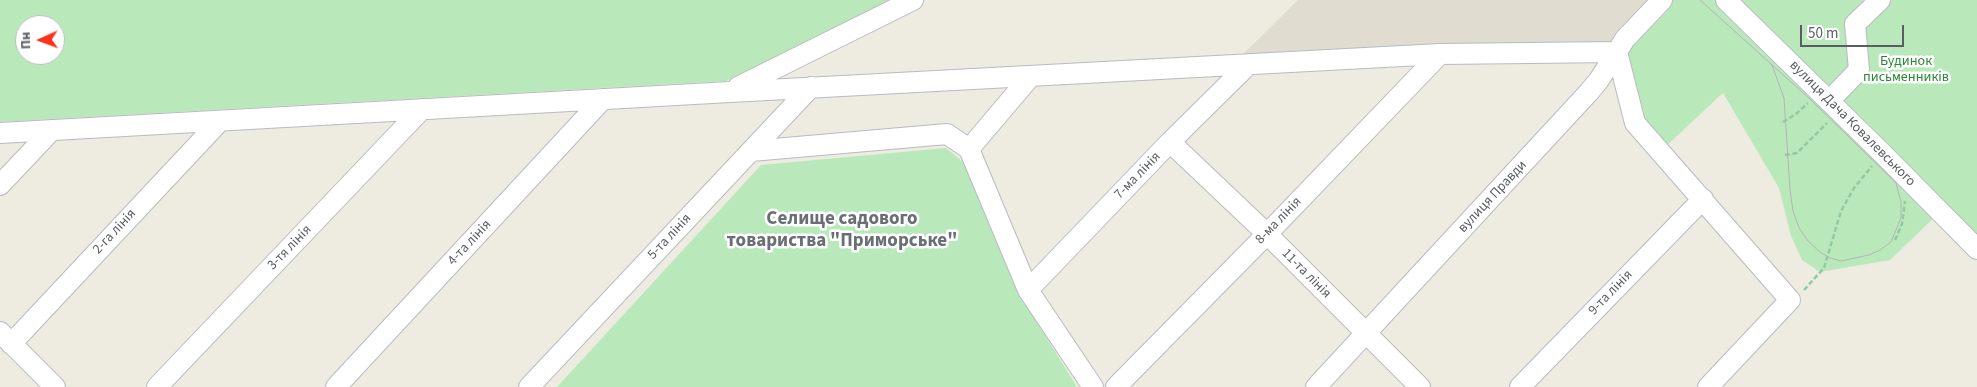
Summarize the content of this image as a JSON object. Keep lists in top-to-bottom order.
{
  "streets": {
    "street": [
      "вулиця Дача Ковалевського",
      "7-ма лінія",
      "вулиця Правди",
      "8-ма лінія",
      "2-га лінія",
      "5-та лінія",
      "4-та лінія",
      "3-тя лінія",
      "11-та лінія",
      "9-та лінія"
    ]
  },
  "crossings": [
    ["7-ма лінія", "11-та лінія"],
    ["вулиця Правди", "11-та лінія"],
    ["8-ма лінія", "11-та лінія"]
  ],
  "districts": ["Селище садового товариства \"Приморське\""],
  "parks": ["Будинок письменників"],
  "scale_bar": "50 m",
  "north": "left"
}
